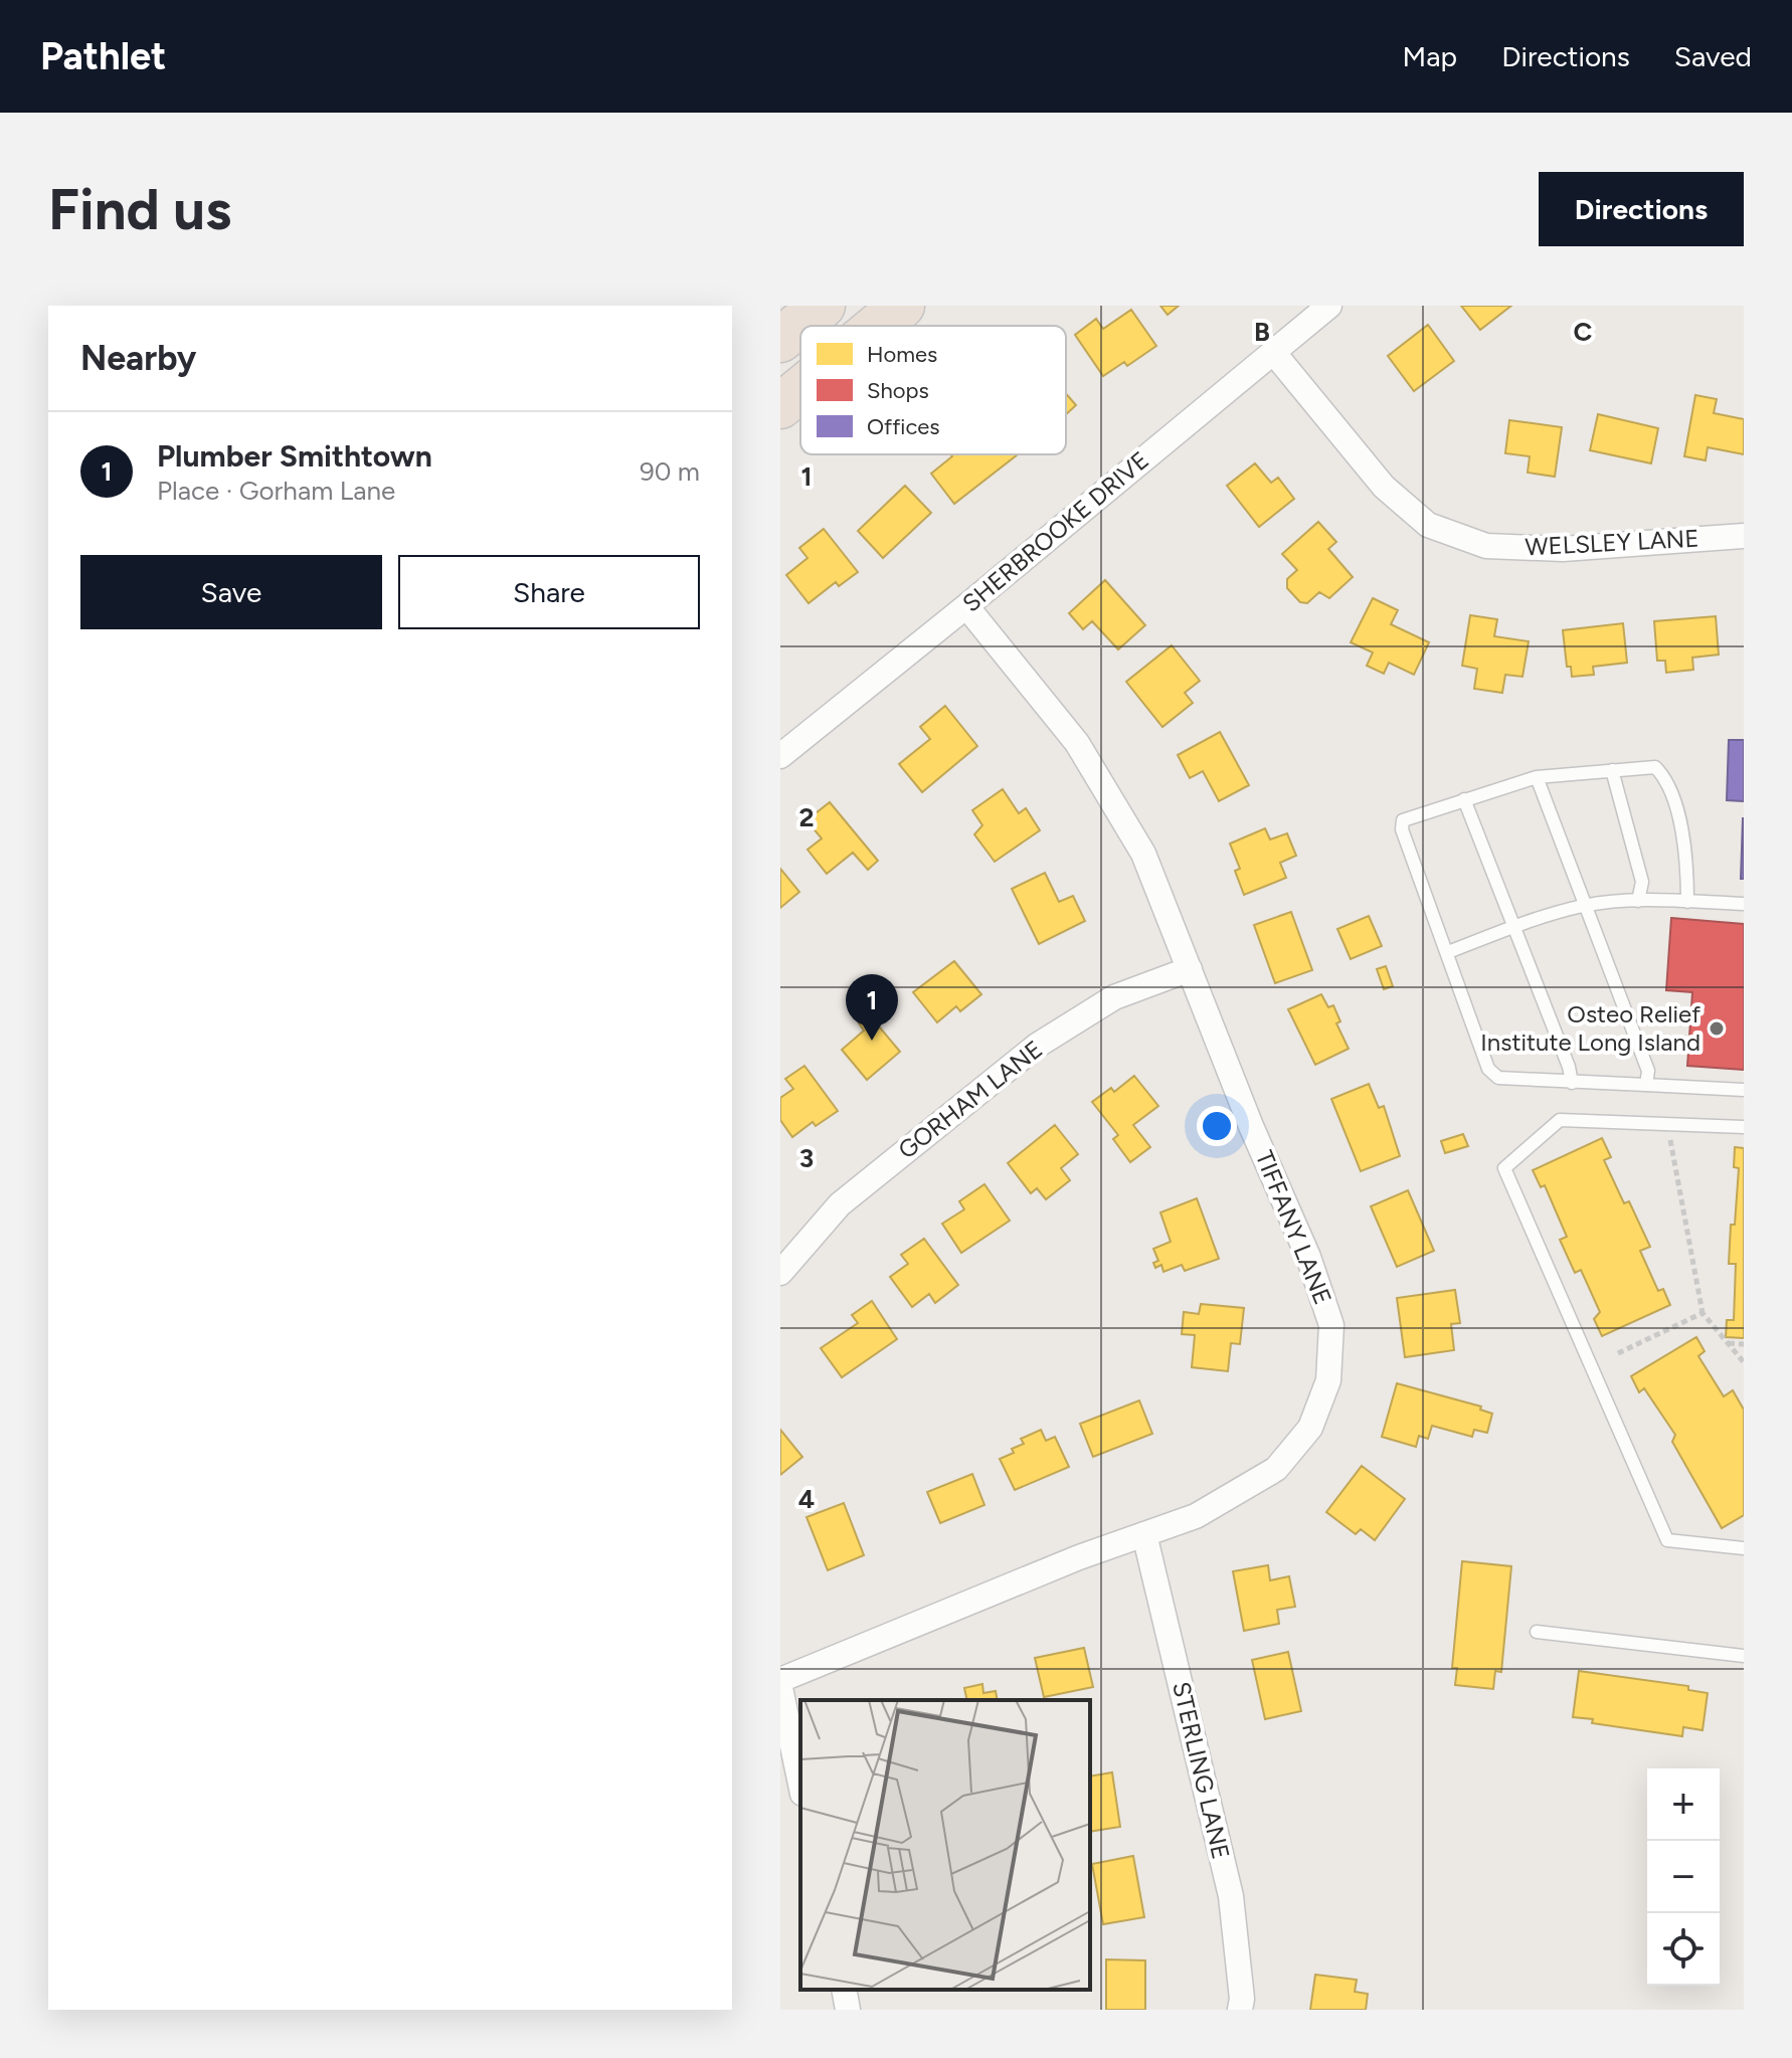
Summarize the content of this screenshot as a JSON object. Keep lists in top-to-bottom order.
{
  "streets": {
    "street": [
      "SHERBROOKE DRIVE",
      "WELSLEY LANE",
      "GORHAM LANE",
      "TIFFANY LANE",
      "STERLING LANE"
    ]
  },
  "crossings": [
    ["SHERBROOKE DRIVE", "WELSLEY LANE"],
    ["SHERBROOKE DRIVE", "TIFFANY LANE"],
    ["GORHAM LANE", "TIFFANY LANE"],
    ["TIFFANY LANE", "STERLING LANE"]
  ],
  "places": ["Osteo Relief Institute Long Island"],
  "legend": ["Homes", "Shops", "Offices"],
  "page": {
    "header": "Pathlet",
    "nav": ["Map", "Directions", "Saved"],
    "buttons": [
      "Directions",
      ["Save", "Share"]
    ],
    "title": "Find us",
    "heading": "Nearby",
    "list": [
      {
        "mark": "1",
        "name": "Plumber Smithtown",
        "note": "Place · Gorham Lane",
        "value": "90 m"
      }
    ],
    "pins": "1",
    "map_buttons": ["+", "−"]
  },
  "grid": {
    "columns": ["B", "C"],
    "rows": [
      "1",
      "2",
      "3",
      "4"
    ]
  }
}
